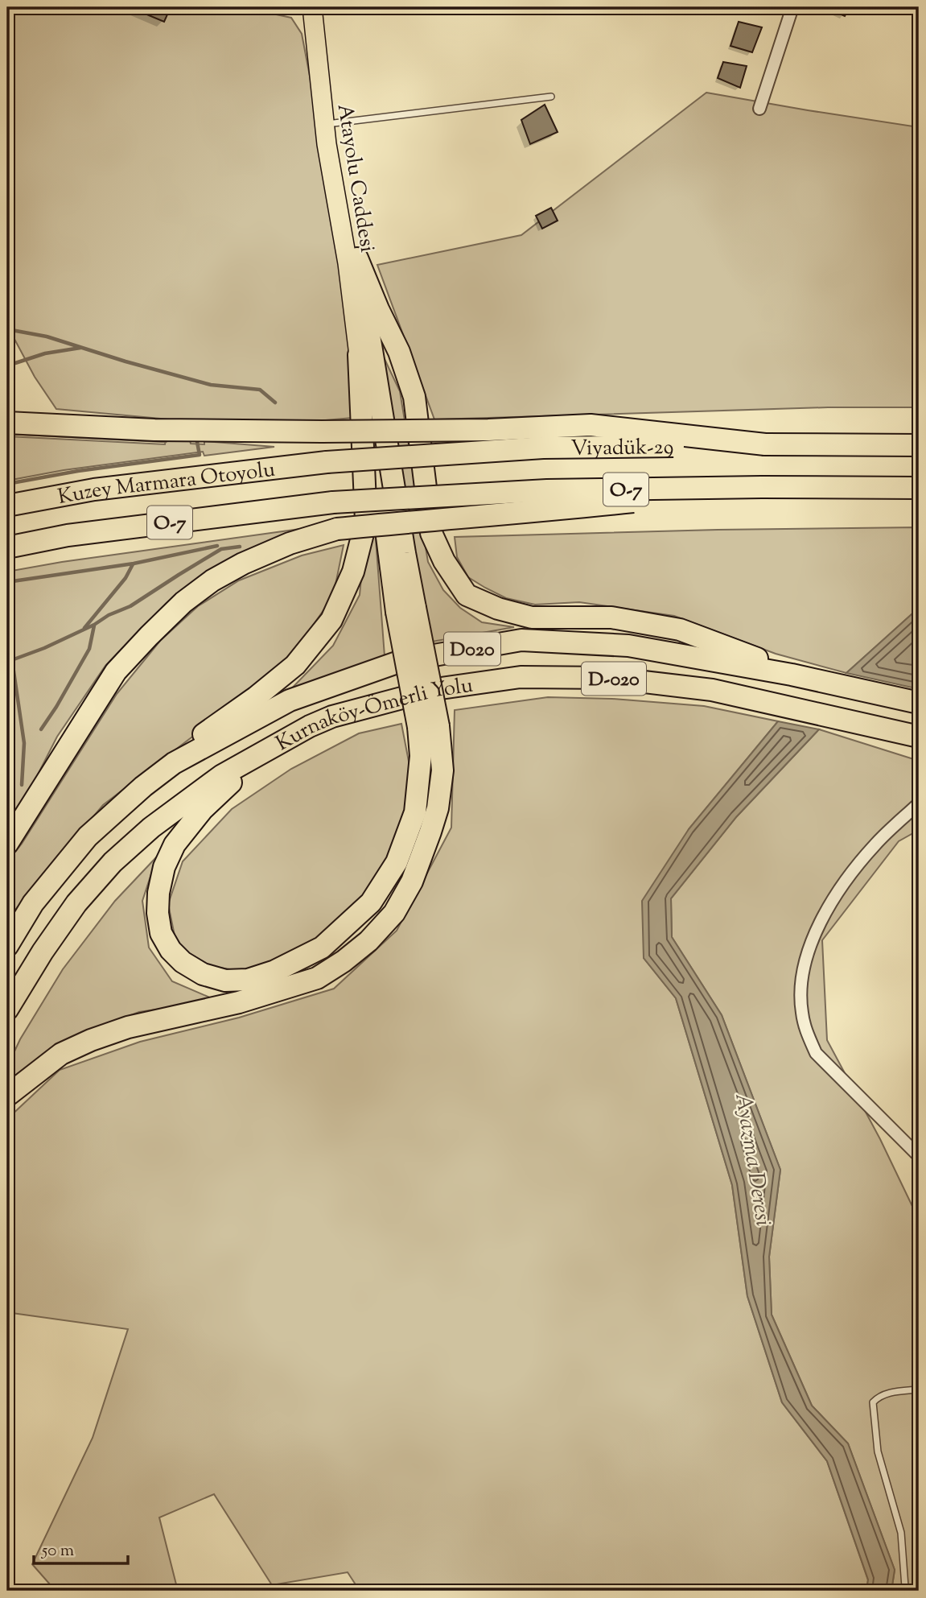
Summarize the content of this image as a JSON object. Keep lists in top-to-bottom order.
{
  "streets": {
    "highway": [
      "Viyadük-29",
      "Kuzey Marmara Otoyolu",
      "O-7",
      "D020",
      "D-020",
      "Kurnaköy-Ömerli Yolu"
    ],
    "main road": ["Atayolu Caddesi"]
  },
  "crossings": [
    ["Viyadük-29", "Kuzey Marmara Otoyolu"]
  ],
  "water": ["Ayazma Deresi"],
  "scale_bar": "50 m"
}
